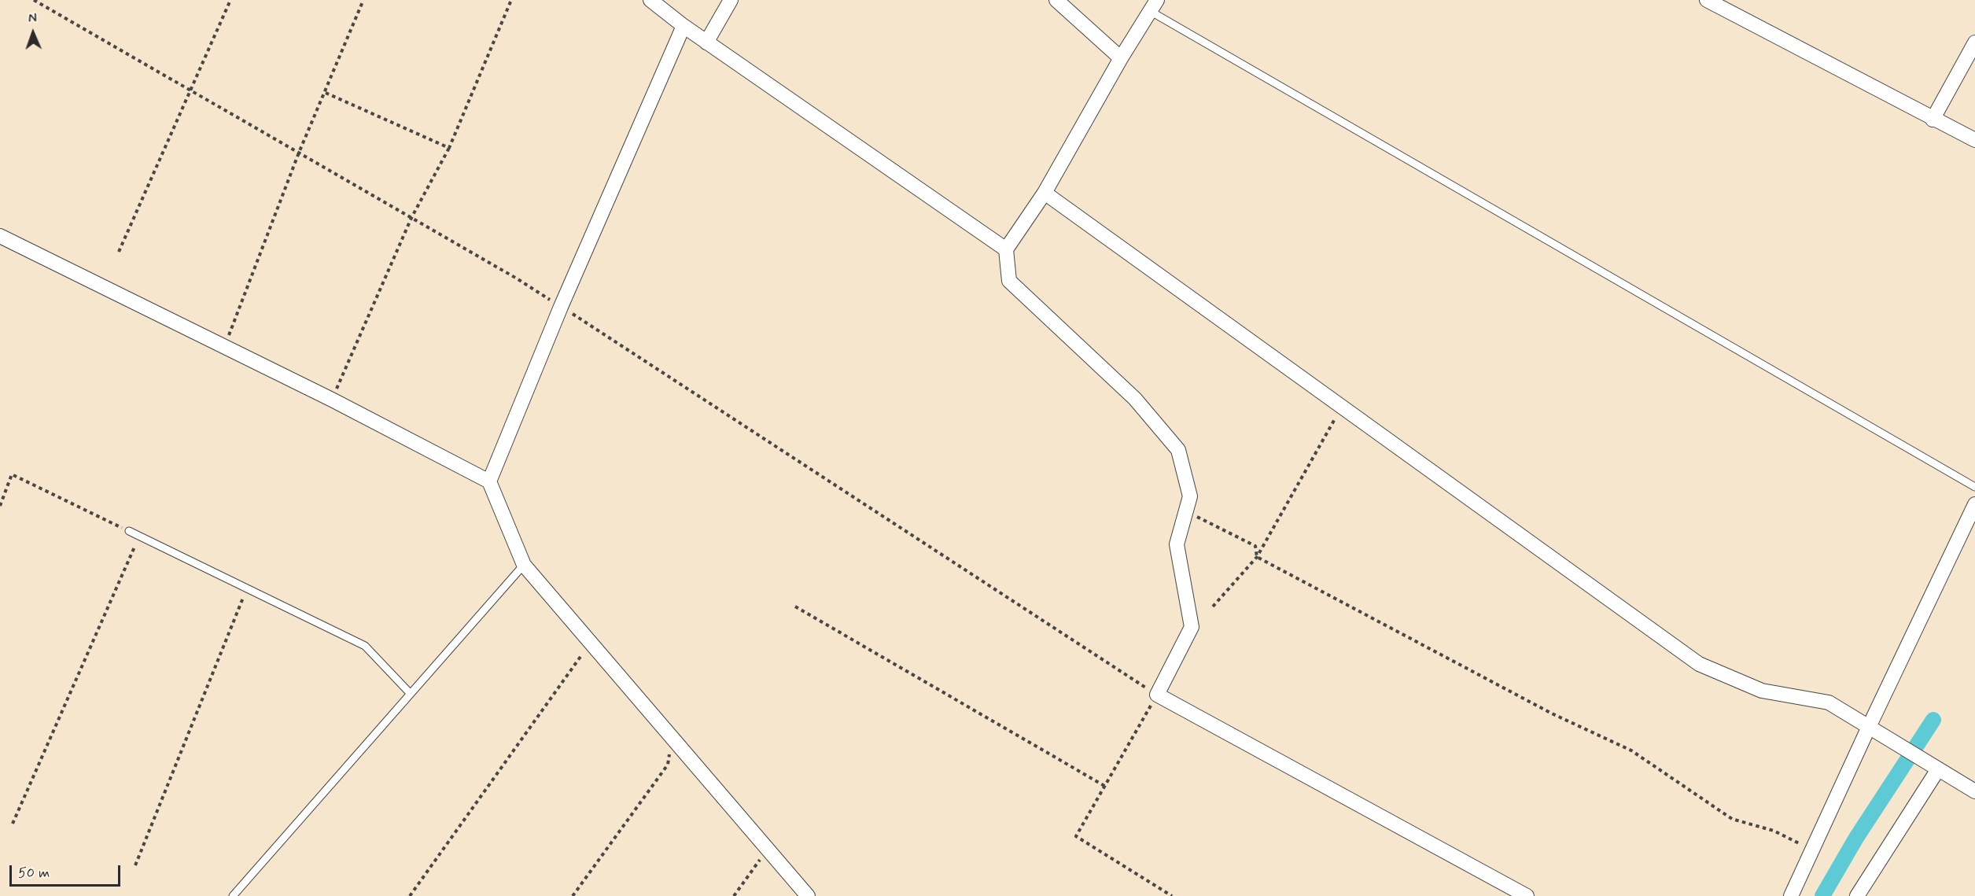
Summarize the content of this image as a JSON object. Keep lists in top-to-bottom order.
{
  "scale_bar": "50 m",
  "north": "top"
}
